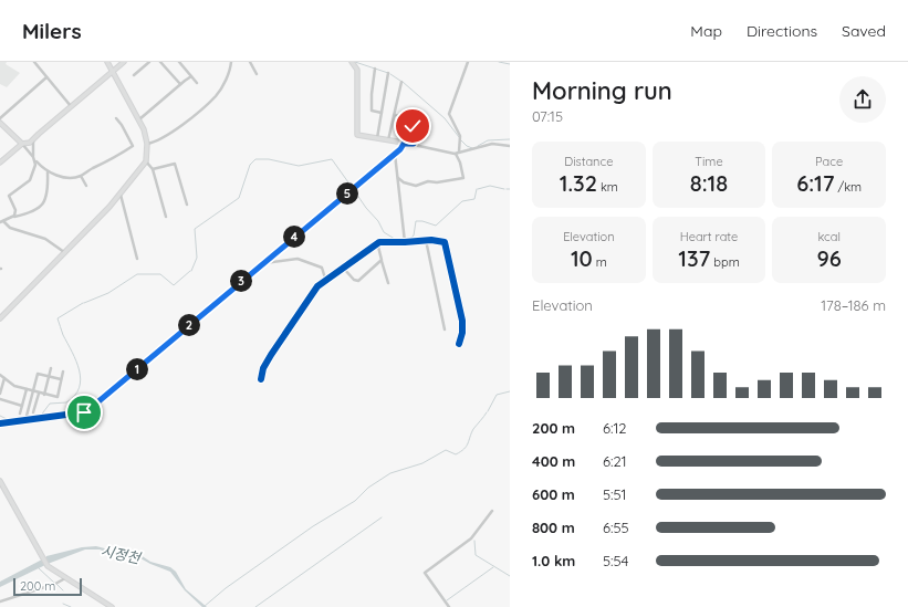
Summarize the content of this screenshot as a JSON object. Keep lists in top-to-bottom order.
{
  "water": ["시정천"],
  "scale_bar": "200 m",
  "page": {
    "header": "Milers",
    "nav": ["Map", "Directions", "Saved"],
    "heading": ["Morning run", "07:15"],
    "stats": [
      ["Distance", "1.32 km"],
      ["Time", "8:18"],
      ["Pace", "6:17 /km"],
      ["Elevation", "10 m"],
      ["Heart rate", "137 bpm"],
      ["kcal", "96"]
    ],
    "pins": [
      "5",
      "4",
      "3",
      "2",
      "1"
    ],
    "chart": ["Elevation", "178–186 m"],
    "list": [
      {
        "name": "200 m",
        "note": "6:12"
      },
      {
        "name": "400 m",
        "note": "6:21"
      },
      {
        "name": "600 m",
        "note": "5:51"
      },
      {
        "name": "800 m",
        "note": "6:55"
      },
      {
        "name": "1.0 km",
        "note": "5:54"
      }
    ],
    "scale": "200 m"
  }
}
